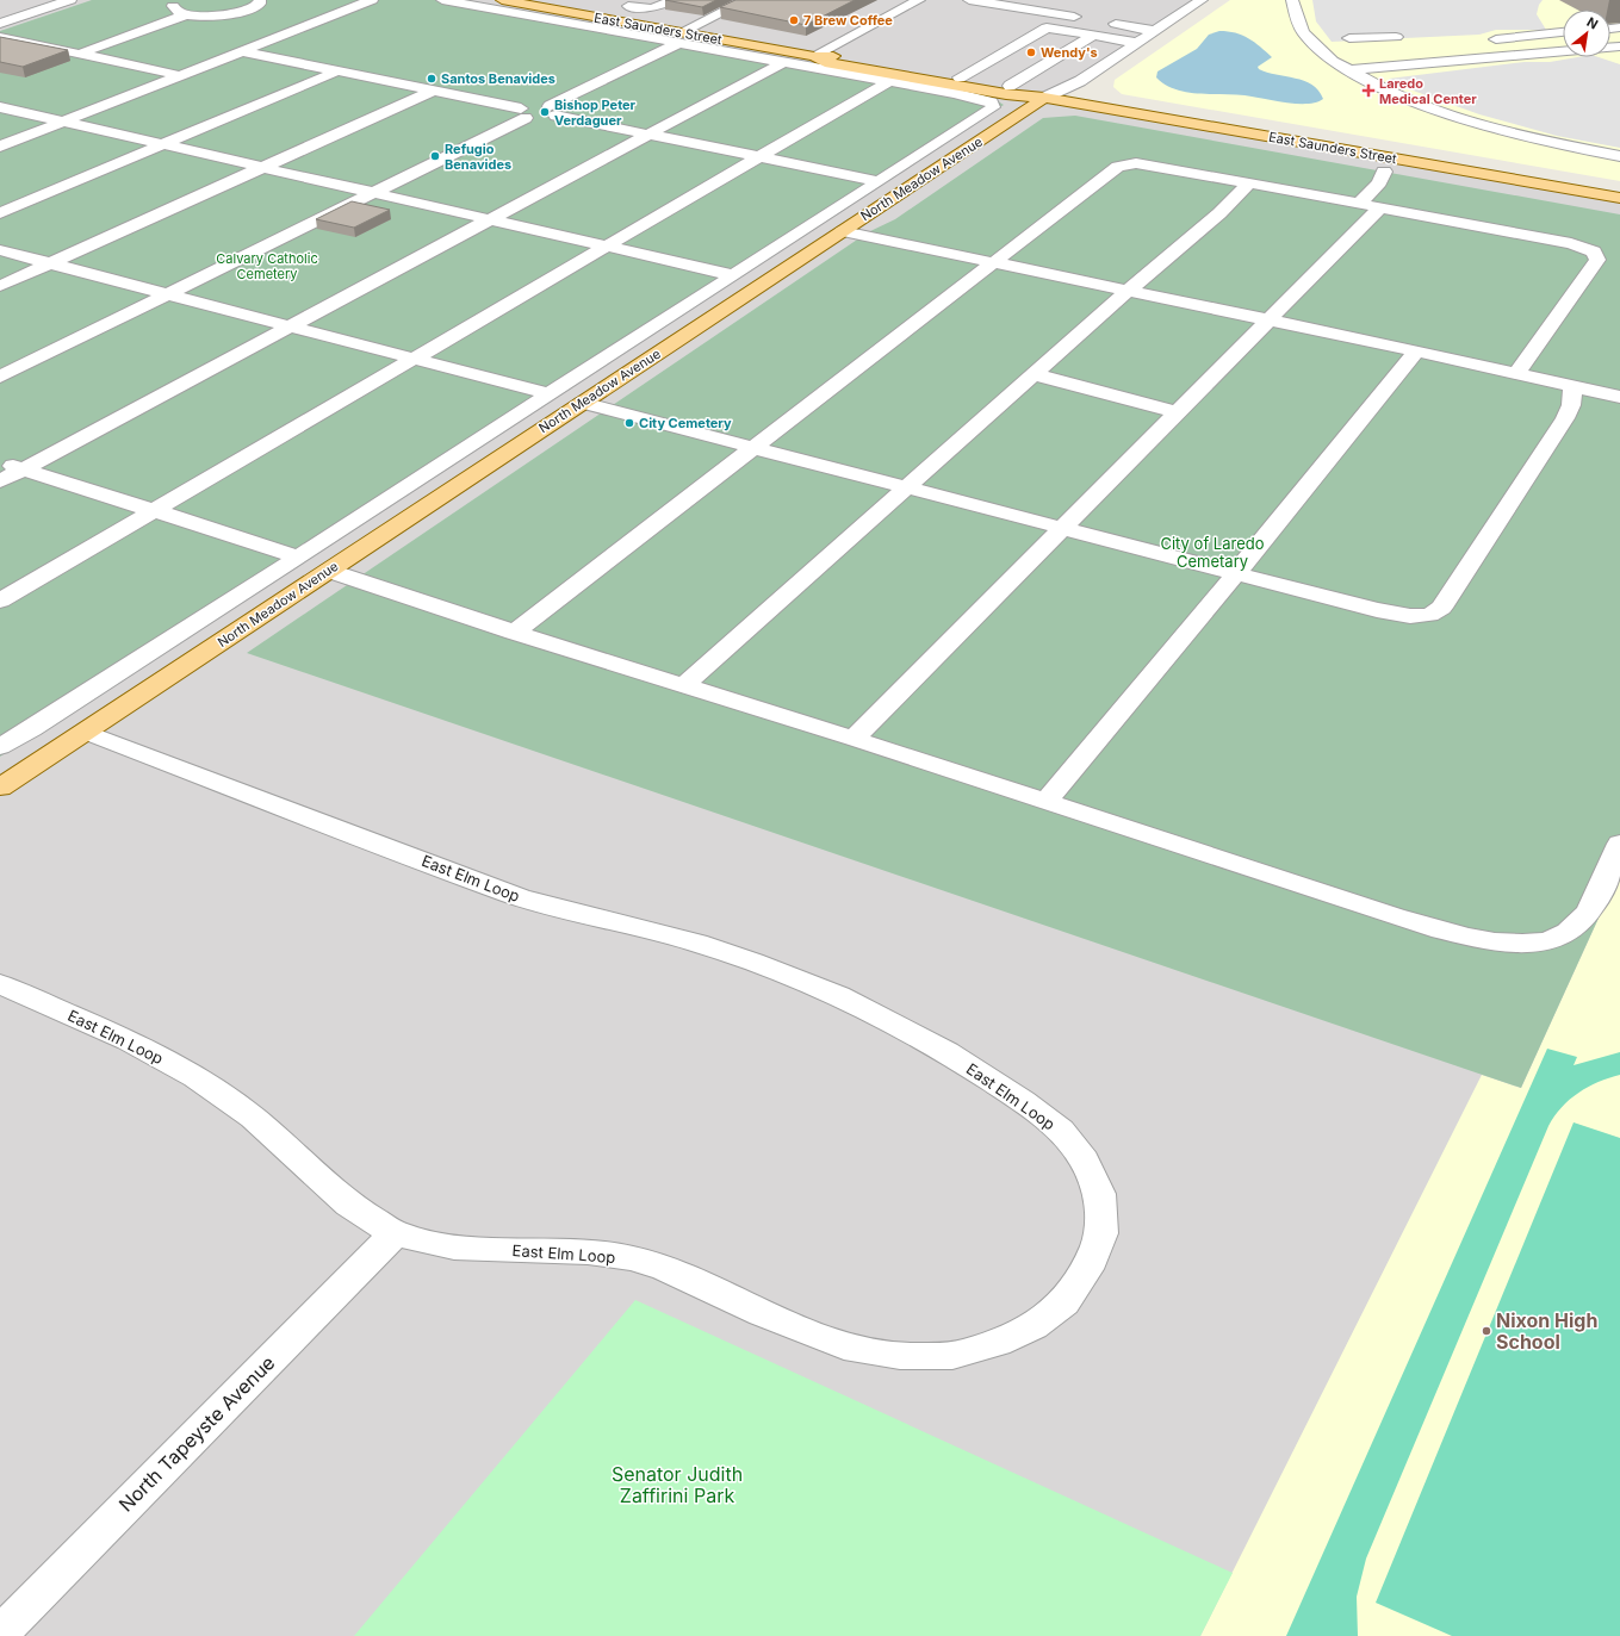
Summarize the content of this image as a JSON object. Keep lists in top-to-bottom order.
{
  "streets": {
    "main road": ["East Saunders Street", "North Meadow Avenue"],
    "street": ["East Elm Loop", "North Tapeyste Avenue"]
  },
  "crossings": [
    ["East Saunders Street", "North Meadow Avenue"],
    ["North Meadow Avenue", "East Elm Loop"],
    ["East Elm Loop", "North Tapeyste Avenue"]
  ],
  "parks": ["Calvary Catholic Cemetery", "City of Laredo Cemetary", "Senator Judith Zaffirini Park"],
  "places": {
    "other": [
      "7 Brew Coffee",
      "Wendy's",
      "Santos Benavides",
      "Bishop Peter Verdaguer",
      "Refugio Benavides",
      "City Cemetery",
      "Nixon High School"
    ],
    "health": ["Laredo Medical Center"]
  },
  "north": "top right"
}
